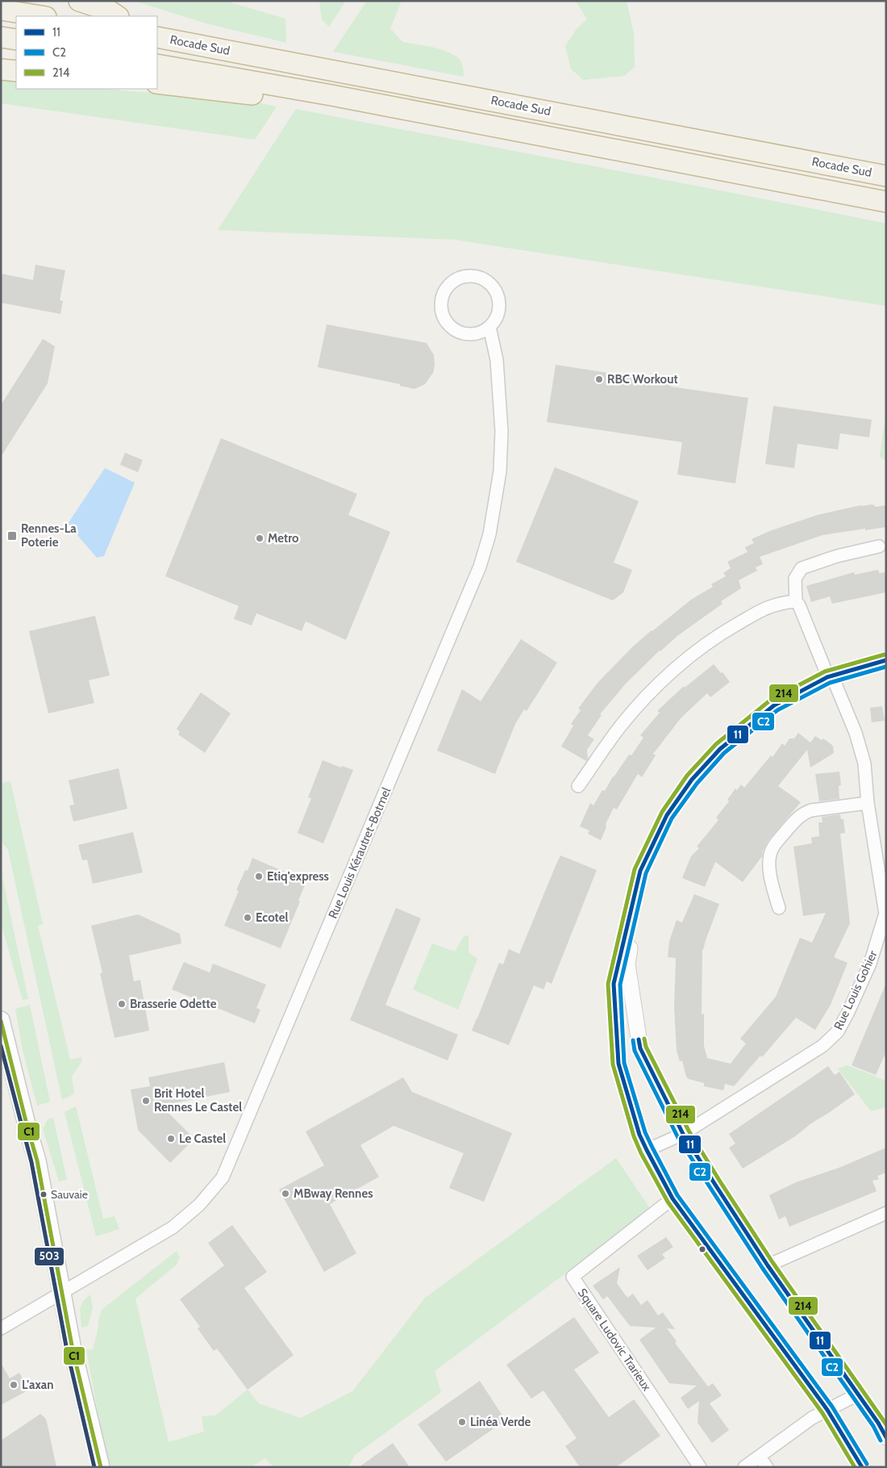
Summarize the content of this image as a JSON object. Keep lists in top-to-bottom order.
{
  "streets": {
    "highway": ["Rocade Sud"],
    "street": ["Rue Louis Kérautret-Botmel", "Rue Louis Gohier", "Square Ludovic Trarieux"]
  },
  "places": {
    "other": [
      "RBC Workout",
      "Metro",
      "Etiq'express",
      "Ecotel",
      "Brasserie Odette",
      "Brit Hotel Rennes Le Castel",
      "Le Castel",
      "MBway Rennes",
      "Sauvaie",
      "L'axan",
      "Linéa Verde"
    ],
    "transit": ["Rennes-La Poterie"]
  },
  "lines": [
    "transit line 214",
    "transit line 11",
    "transit line C2",
    "transit line C1",
    "transit line 503"
  ],
  "legend": ["11", "C2", "214"]
}
